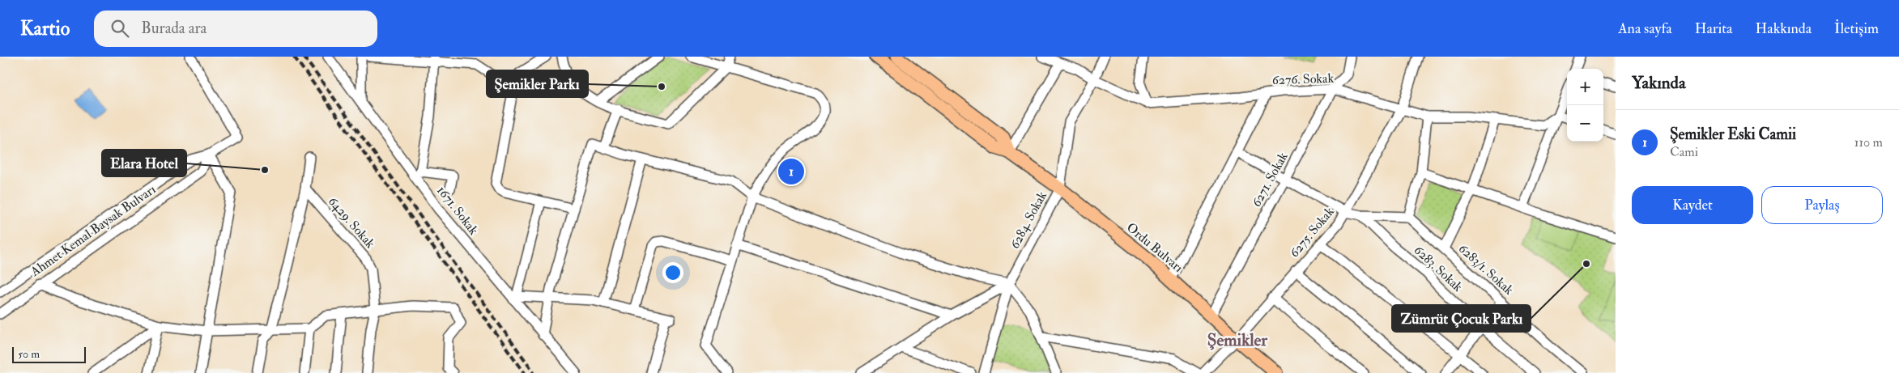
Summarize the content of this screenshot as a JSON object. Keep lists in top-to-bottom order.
{
  "streets": {
    "main road": ["Ordu Bulvarı"],
    "street": [
      "6276. Sokak",
      "6271. Sokak",
      "1671. Sokak",
      "6284. Sokak",
      "6429. Sokak",
      "Ahmet Kemal Baysak Bulvarı",
      "6275. Sokak",
      "6283. Sokak",
      "6283/1. Sokak"
    ]
  },
  "crossings": [
    ["6276. Sokak", "6271. Sokak"],
    ["6276. Sokak", "6284. Sokak"],
    ["6271. Sokak", "Ordu Bulvarı"],
    ["6284. Sokak", "Ordu Bulvarı"],
    ["6275. Sokak", "Ordu Bulvarı"],
    ["6275. Sokak", "6283. Sokak"],
    ["6275. Sokak", "6283/1. Sokak"]
  ],
  "districts": ["Şemikler"],
  "places": ["Şemikler Parkı", "Elara Hotel", "Zümrüt Çocuk Parkı"],
  "scale_bar": "50 m",
  "page": {
    "header": "Kartio",
    "search": "Burada ara",
    "nav": [
      "Ana sayfa",
      "Harita",
      "Hakkında",
      "İletişim"
    ],
    "heading": "Yakında",
    "map_buttons": ["+", "−"],
    "list": [
      {
        "mark": "1",
        "name": "Şemikler Eski Camii",
        "note": "Cami",
        "value": "110 m"
      }
    ],
    "pins": "1",
    "buttons": ["Kaydet", "Paylaş"],
    "scale": "50 m"
  }
}
